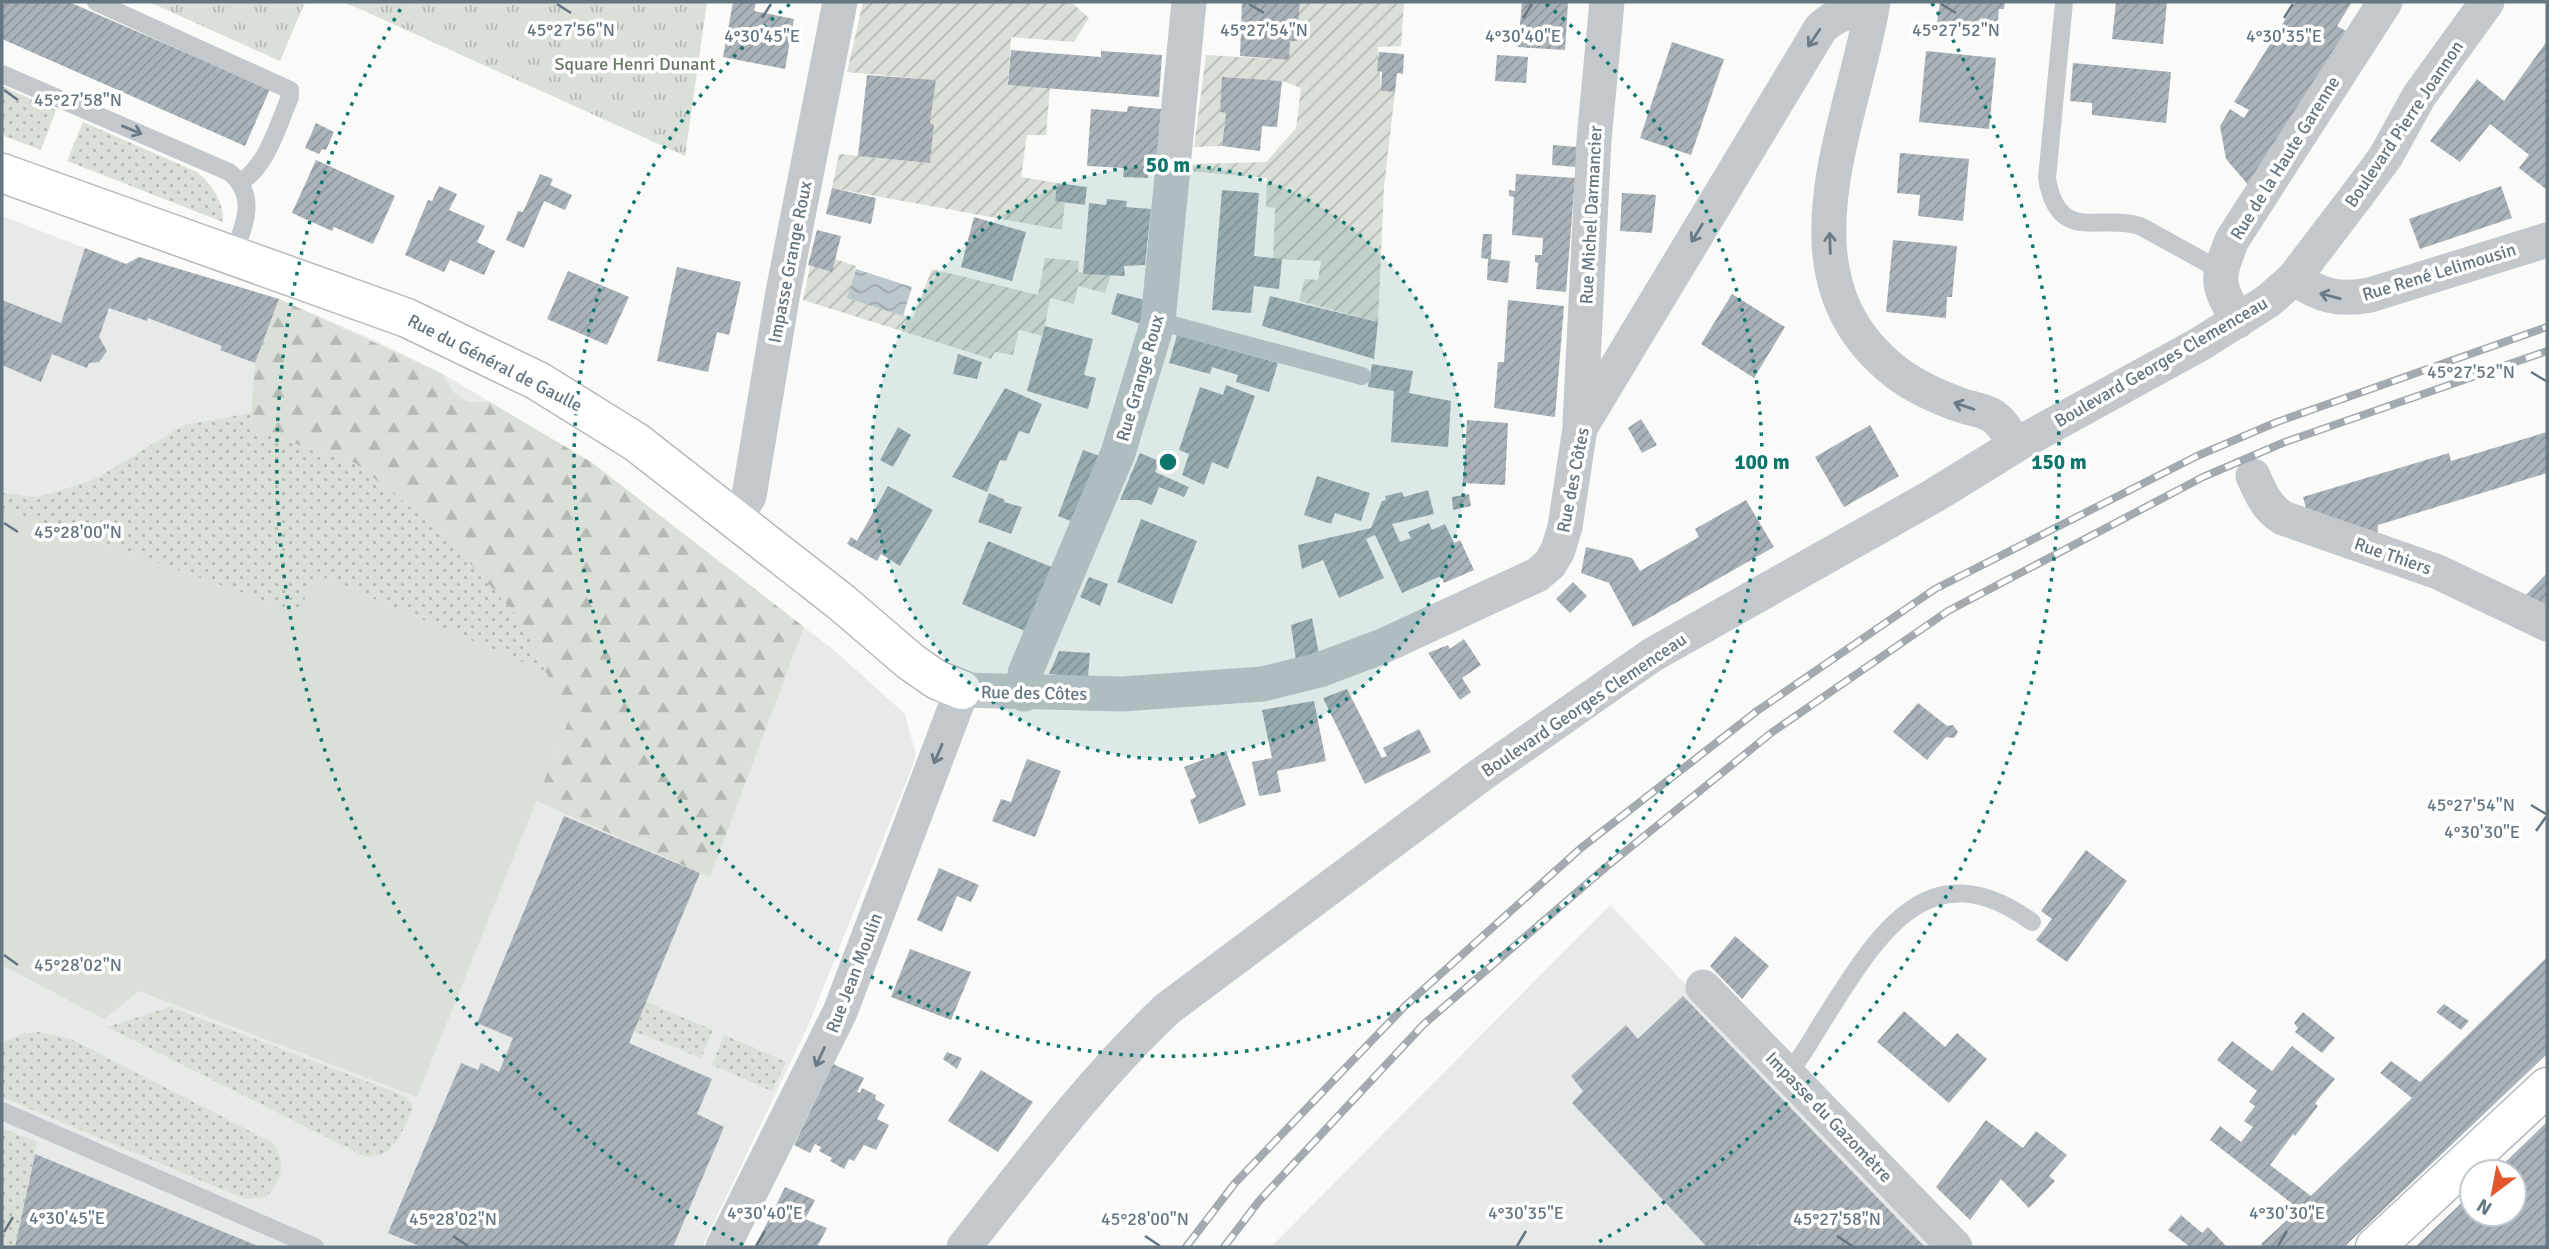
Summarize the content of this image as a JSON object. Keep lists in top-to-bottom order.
{
  "streets": {
    "street": [
      "Boulevard Pierre Joannon",
      "Rue de la Haute Garenne",
      "Rue Michel Darmancier",
      "Impasse Grange Roux",
      "Rue René Lelimousin",
      "Boulevard Georges Clemenceau",
      "Rue du Général de Gaulle",
      "Rue Grange Roux",
      "Rue des Côtes",
      "Rue Thiers",
      "Rue Jean Moulin",
      "Impasse du Gazomètre"
    ]
  },
  "crossings": [
    ["Boulevard Pierre Joannon", "Rue René Lelimousin"],
    ["Boulevard Pierre Joannon", "Boulevard Georges Clemenceau"],
    ["Rue Michel Darmancier", "Rue des Côtes"],
    ["Impasse Grange Roux", "Rue du Général de Gaulle"],
    ["Rue René Lelimousin", "Boulevard Georges Clemenceau"],
    ["Boulevard Georges Clemenceau", "Rue des Côtes"],
    ["Rue du Général de Gaulle", "Rue des Côtes"],
    ["Rue du Général de Gaulle", "Rue Jean Moulin"],
    ["Rue Grange Roux", "Rue des Côtes"],
    ["Rue des Côtes", "Rue Jean Moulin"]
  ],
  "one_way": ["Rue René Lelimousin", "Rue Jean Moulin"],
  "parks": ["Square Henri Dunant"],
  "north": "bottom left",
  "coordinates": [
    "45°27'56\"N",
    "45°27'54\"N",
    "45°27'52\"N",
    "4°30'45\"E",
    "4°30'40\"E",
    "4°30'35\"E",
    "45°27'58\"N",
    "45°28'00\"N",
    "4°30'30\"E",
    "45°28'02\"N"
  ],
  "rings": ["50 m", "100 m", "150 m"]
}
